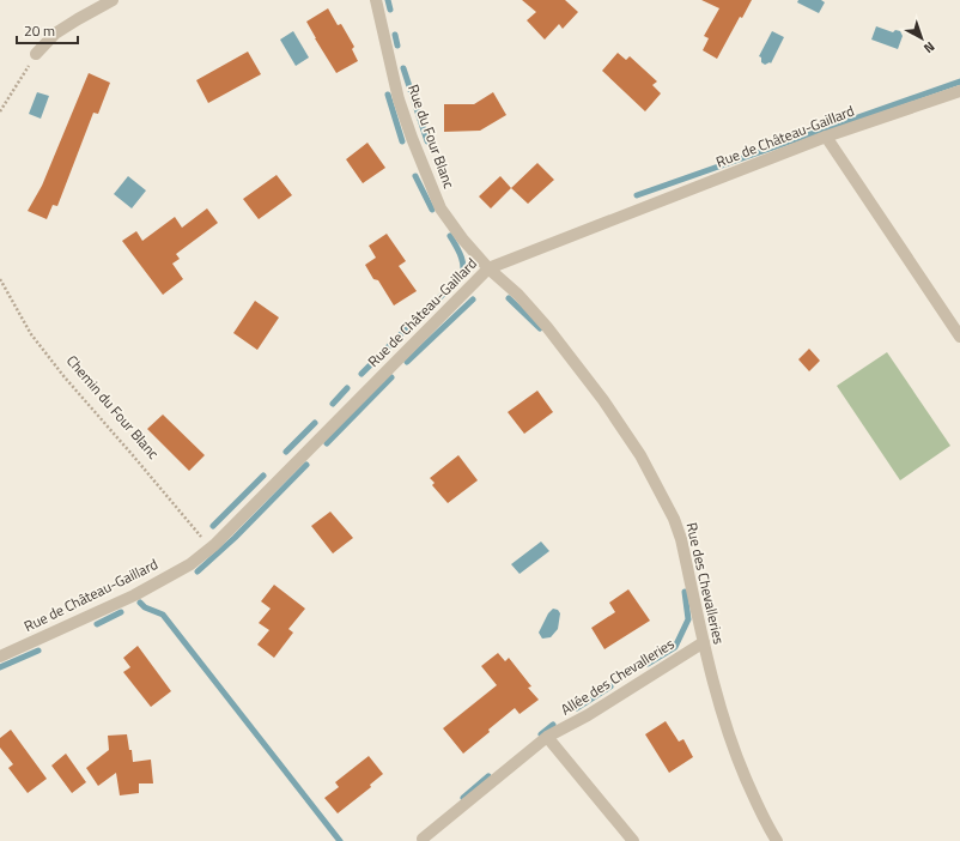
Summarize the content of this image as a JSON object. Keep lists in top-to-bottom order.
{
  "streets": {
    "street": [
      "Rue du Four Blanc",
      "Rue de Château-Gaillard",
      "Rue des Chevalleries",
      "Allée des Chevalleries"
    ],
    "path": ["Chemin du Four Blanc"]
  },
  "crossings": [
    ["Rue du Four Blanc", "Rue de Château-Gaillard"],
    ["Rue du Four Blanc", "Rue des Chevalleries"],
    ["Rue de Château-Gaillard", "Chemin du Four Blanc"],
    ["Rue de Château-Gaillard", "Rue des Chevalleries"],
    ["Rue des Chevalleries", "Allée des Chevalleries"]
  ],
  "scale_bar": "20 m",
  "north": "bottom right"
}
